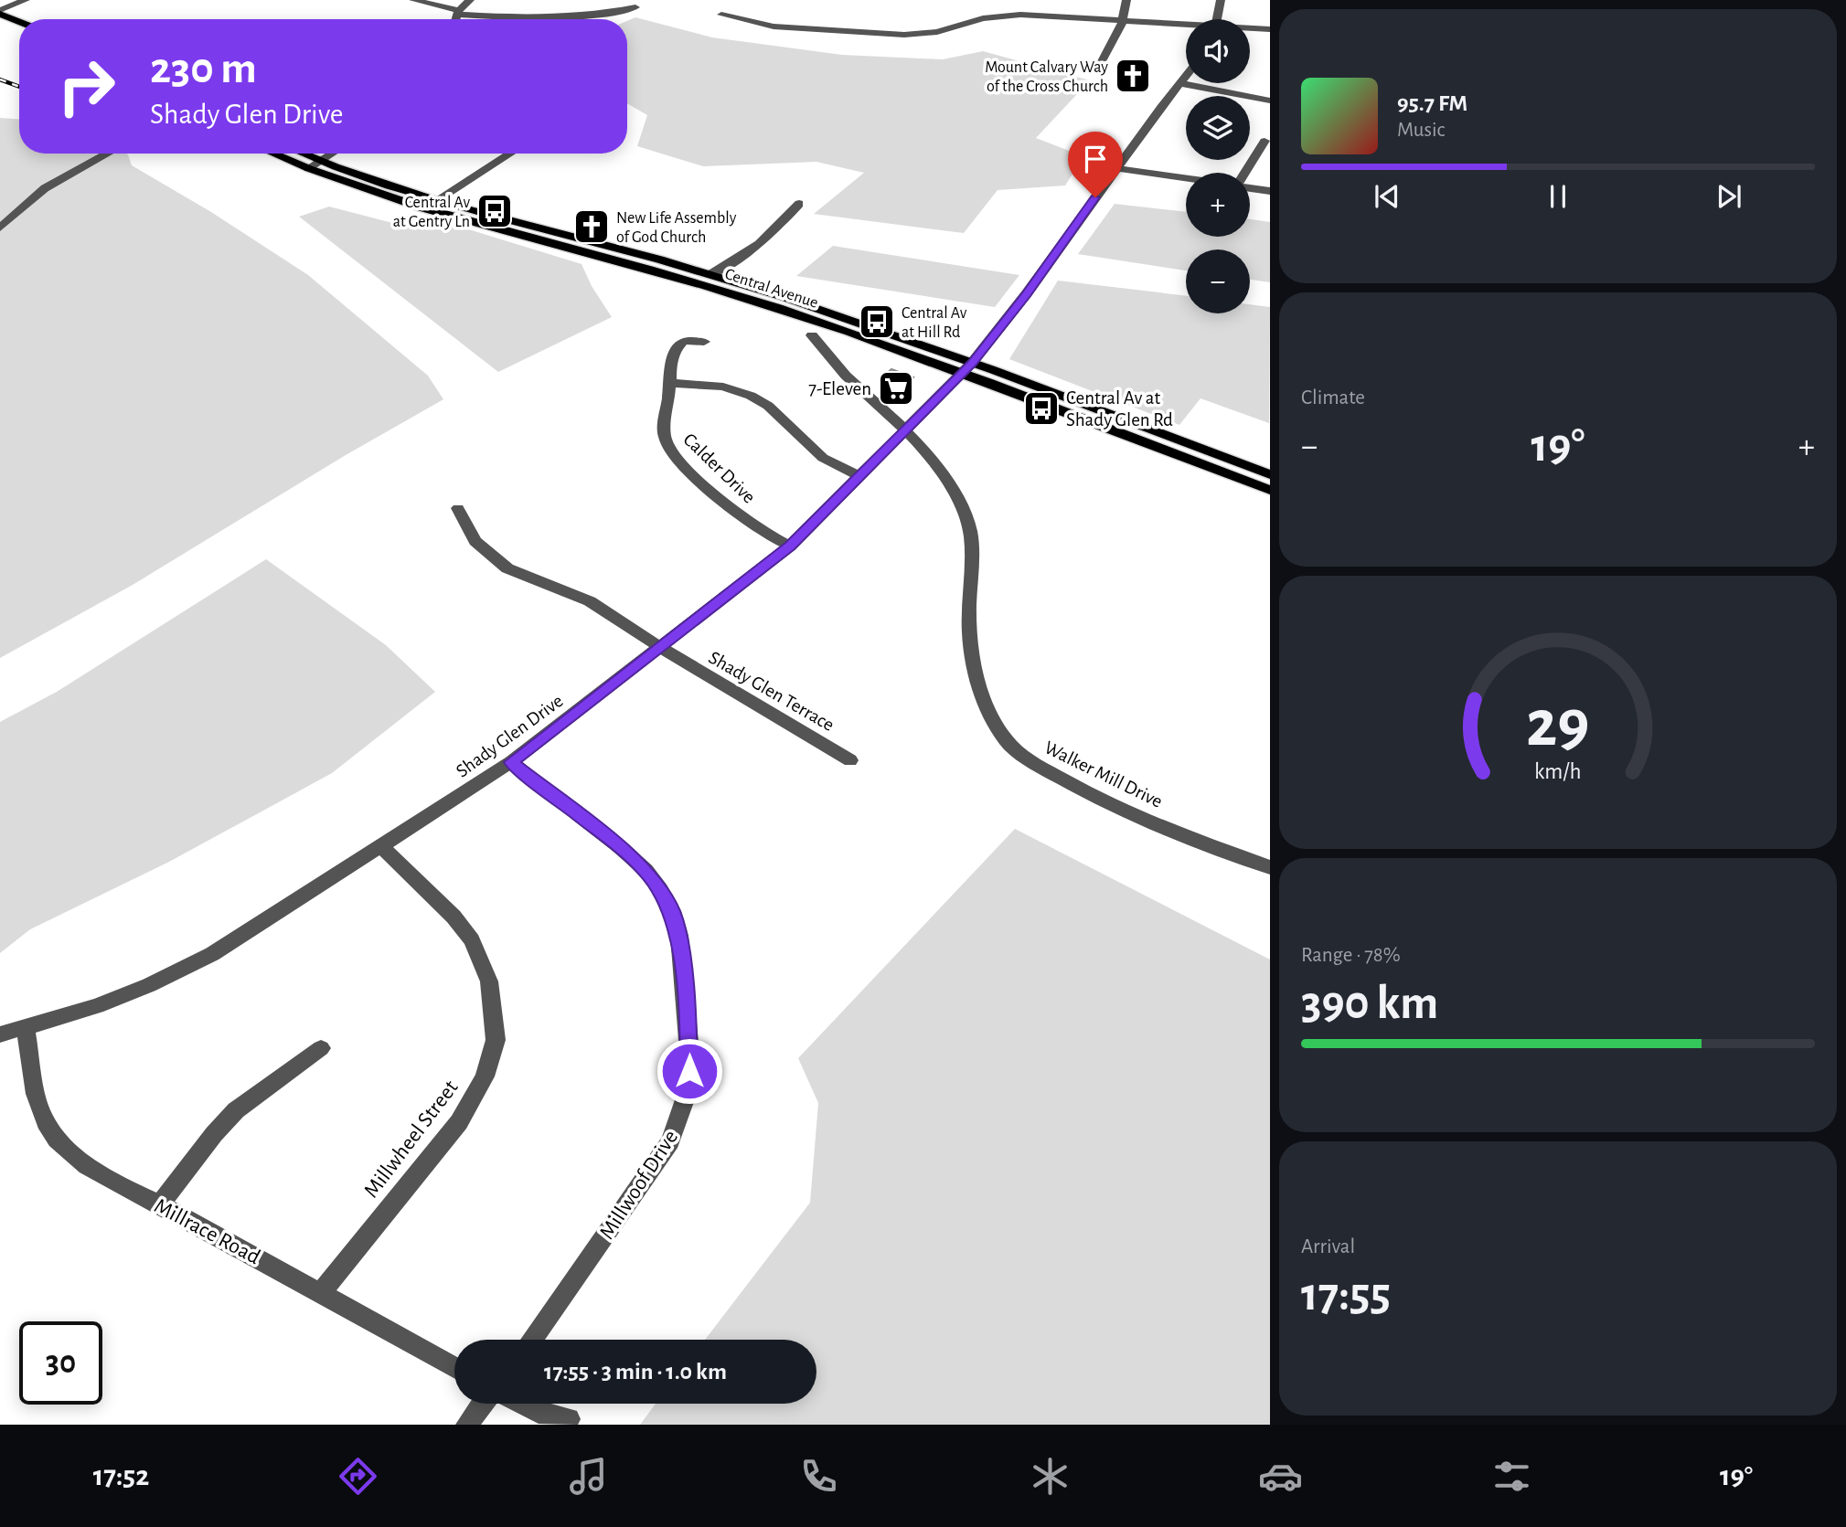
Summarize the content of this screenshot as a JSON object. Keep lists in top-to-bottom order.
{
  "streets": {
    "main road": ["Central Avenue"],
    "street": [
      "Calder Drive",
      "Shady Glen Terrace",
      "Shady Glen Drive",
      "Walker Mill Drive",
      "Millwheel Street",
      "Millwoof Drive",
      "Millrace Road"
    ]
  },
  "crossings": [
    ["Central Avenue", "Shady Glen Drive"],
    ["Calder Drive", "Shady Glen Drive"],
    ["Shady Glen Terrace", "Shady Glen Drive"],
    ["Shady Glen Drive", "Walker Mill Drive"],
    ["Shady Glen Drive", "Millwheel Street"],
    ["Shady Glen Drive", "Millwoof Drive"],
    ["Shady Glen Drive", "Millrace Road"],
    ["Millwheel Street", "Millrace Road"]
  ],
  "places": {
    "church": ["Mount Calvary Way of the Cross Church", "New Life Assembly of God Church"],
    "bus stop": ["Central Av at Gentry Ln", "Central Av at Hill Rd", "Central Av at Shady Glen Rd"],
    "supermarket": ["7-Eleven"]
  },
  "page": {
    "map_buttons": ["+", "−"],
    "turn": ["230 m", "Shady Glen Drive"],
    "song": ["95.7 FM", "Music"],
    "tile": [
      "Climate",
      ["Range · 78%", "390 km"],
      ["Arrival", "17:55"]
    ],
    "heat": ["−", "19°", "+"],
    "limit": "30",
    "trip": "17:55 · 3 min · 1.0 km",
    "tabs": ["17:52", "19°"],
    "gauge": ["29", "km/h"]
  }
}
